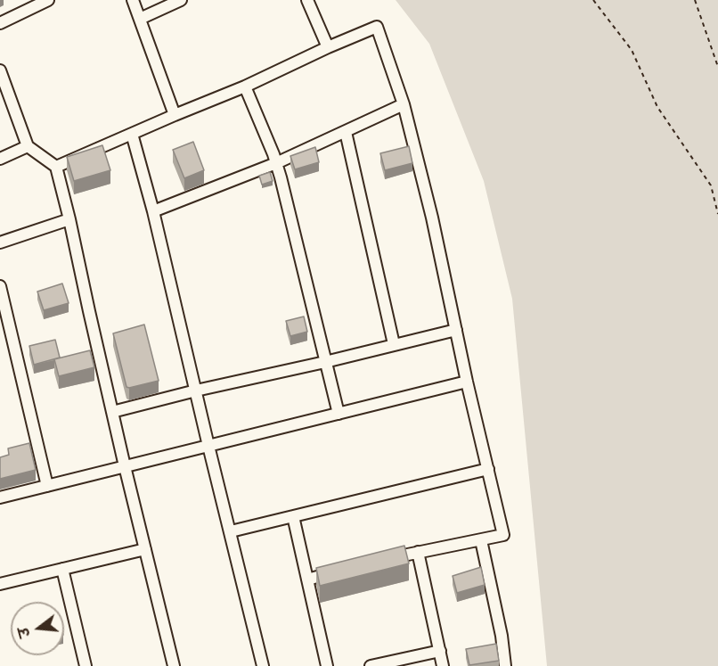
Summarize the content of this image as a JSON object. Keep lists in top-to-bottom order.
{
  "north": "left"
}
